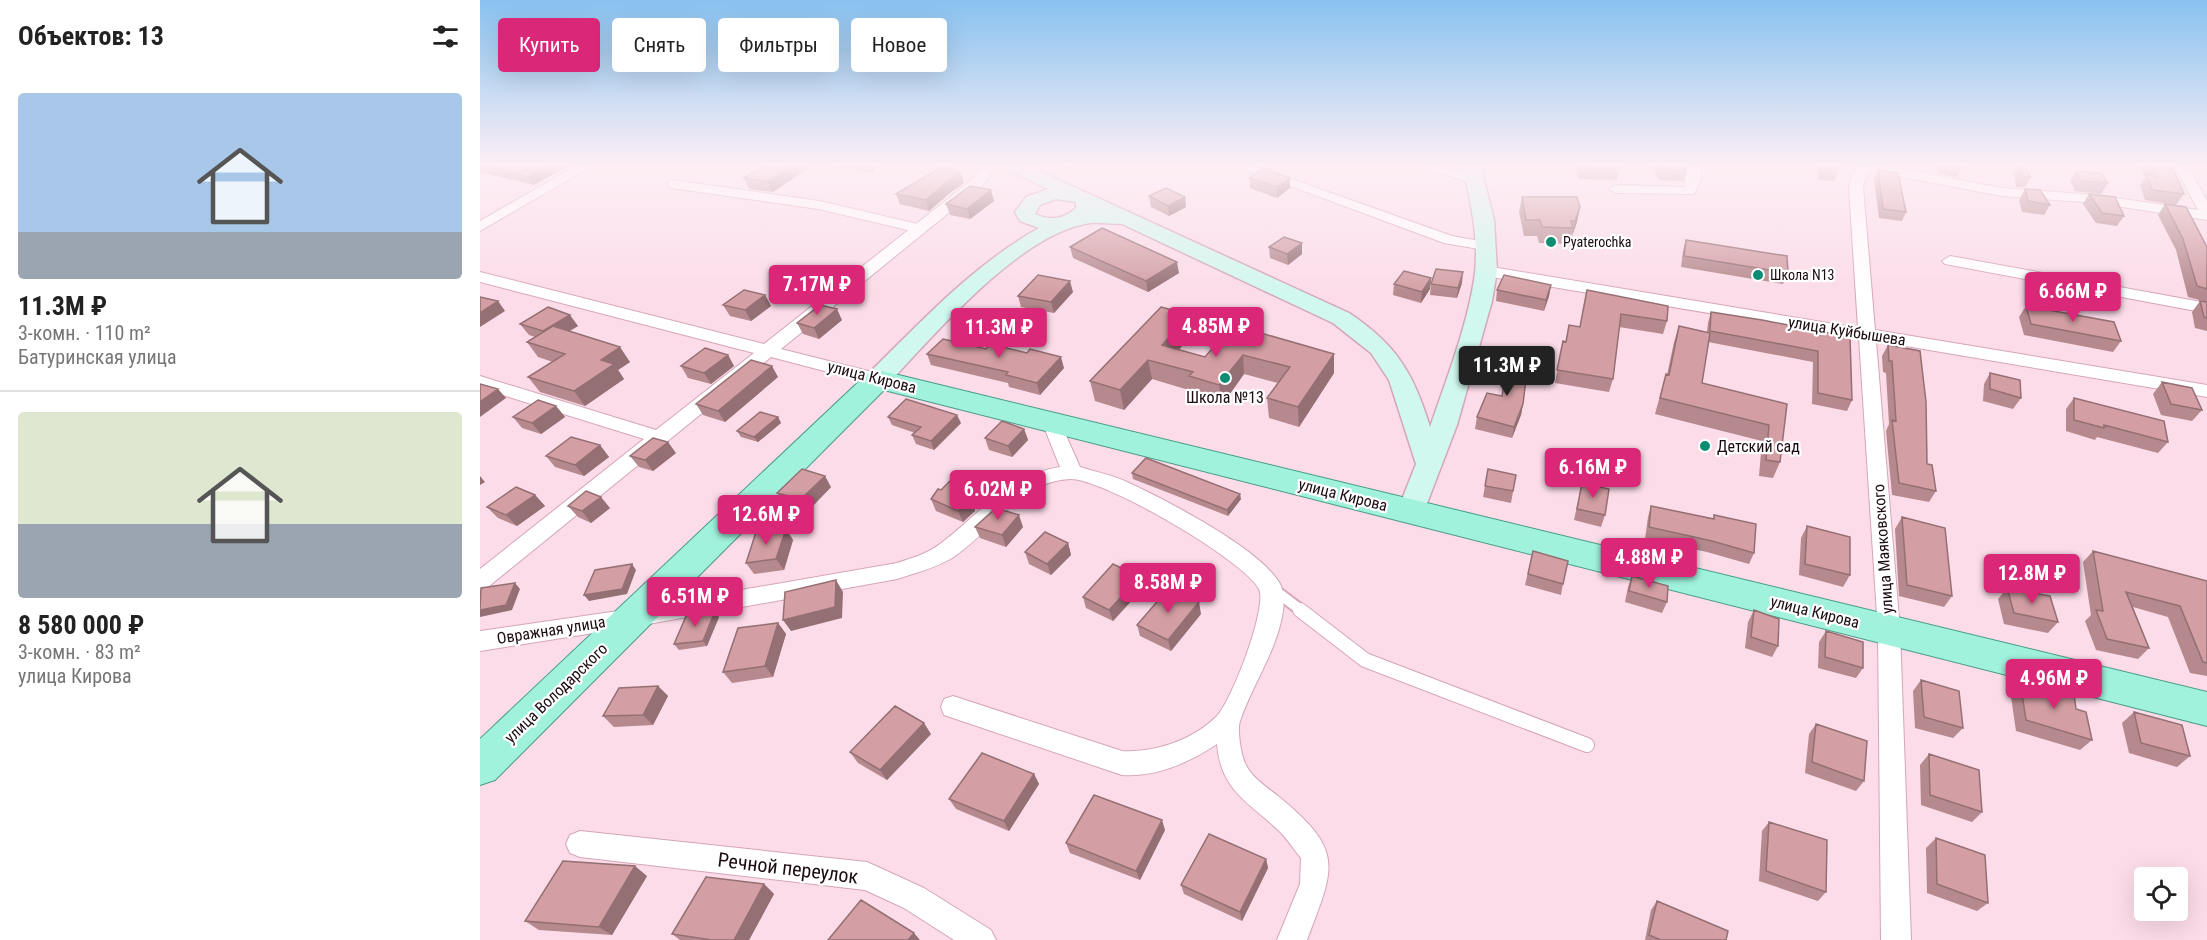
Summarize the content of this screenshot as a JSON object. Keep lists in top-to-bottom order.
{
  "streets": {
    "main road": ["улица Кирова", "улица Володарского"],
    "street": [
      "улица Куйбышева",
      "улица Маяковского",
      "Овражная улица",
      "Речной переулок"
    ]
  },
  "crossings": [
    ["улица Куйбышева", "улица Маяковского"],
    ["улица Кирова", "улица Маяковского"],
    ["улица Кирова", "улица Володарского"],
    ["Овражная улица", "улица Володарского"]
  ],
  "places": [
    "Pyaterochka",
    "Школа N13",
    "Школа №13",
    "Детский сад"
  ],
  "page": {
    "heading": "Объектов: 13",
    "chip": [
      "Купить",
      "Снять",
      "Фильтры",
      "Новое"
    ],
    "list": [
      {
        "name": "11.3M ₽",
        "note": "3-комн. · 110 m² · Батуринская улица"
      },
      {
        "name": "8 580 000 ₽",
        "note": "3-комн. · 83 m² · улица Кирова"
      }
    ],
    "price": [
      "7.17M ₽",
      "6.66M ₽",
      "4.85M ₽",
      "11.3M ₽",
      "11.3M ₽",
      "6.16M ₽",
      "6.02M ₽",
      "12.6M ₽",
      "4.88M ₽",
      "12.8M ₽",
      "8.58M ₽",
      "6.51M ₽",
      "4.96M ₽"
    ]
  }
}
